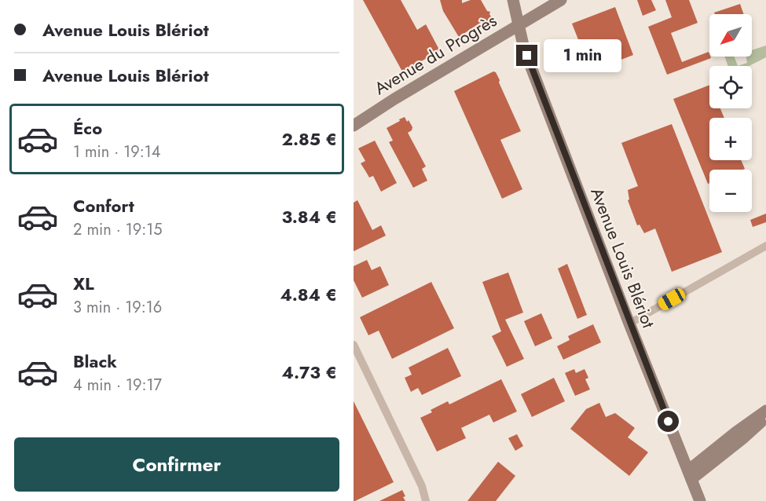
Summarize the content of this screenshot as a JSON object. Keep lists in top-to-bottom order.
{
  "streets": {
    "street": ["Avenue du Progrès", "Avenue Louis Blériot"]
  },
  "crossings": [
    ["Avenue du Progrès", "Avenue Louis Blériot"]
  ],
  "north": "bottom left",
  "page": {
    "banner": ["Avenue Louis Blériot", "Avenue Louis Blériot"],
    "map_buttons": ["+", "−"],
    "bubble": "1 min",
    "list": [
      {
        "name": "Éco",
        "note": "1 min · 19:14",
        "value": "2.85 €"
      },
      {
        "name": "Confort",
        "note": "2 min · 19:15",
        "value": "3.84 €"
      },
      {
        "name": "XL",
        "note": "3 min · 19:16",
        "value": "4.84 €"
      },
      {
        "name": "Black",
        "note": "4 min · 19:17",
        "value": "4.73 €"
      }
    ],
    "buttons": "Confirmer"
  }
}
